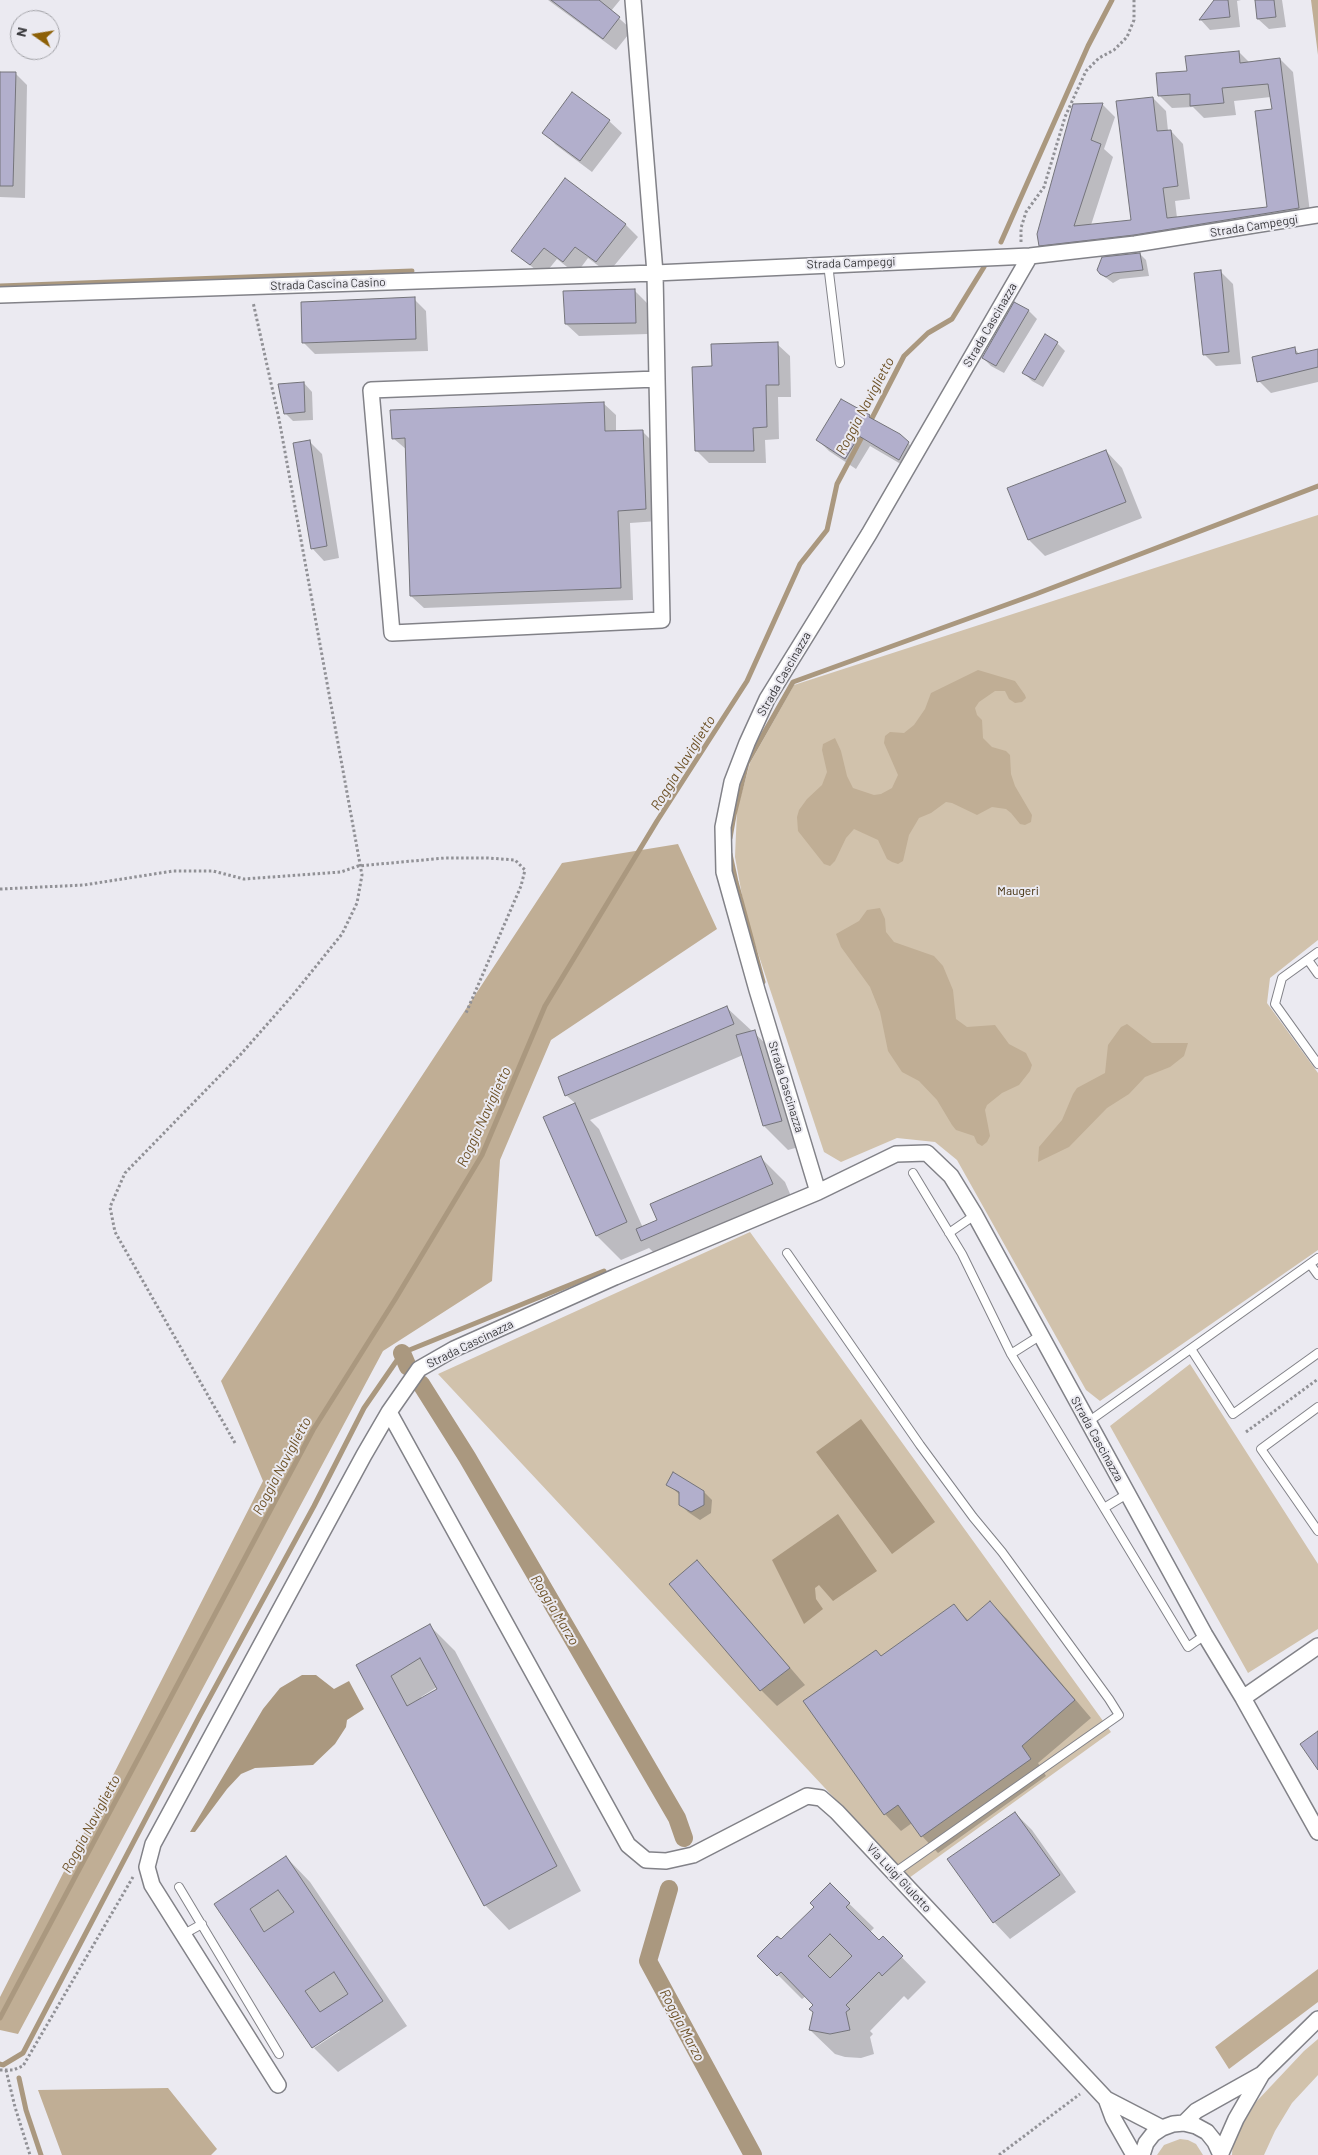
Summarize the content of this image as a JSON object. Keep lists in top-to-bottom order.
{
  "streets": {
    "street": [
      "Strada Campeggi",
      "Strada Cascina Casino",
      "Strada Cascinazza",
      "Via Luigi Giulotto"
    ]
  },
  "crossings": [
    ["Strada Campeggi", "Strada Cascina Casino"],
    ["Strada Campeggi", "Strada Cascinazza"],
    ["Strada Cascinazza", "Via Luigi Giulotto"]
  ],
  "water": ["Roggia Naviglietto", "Roggia Marzo"],
  "parks": ["Maugeri"],
  "north": "left"
}
